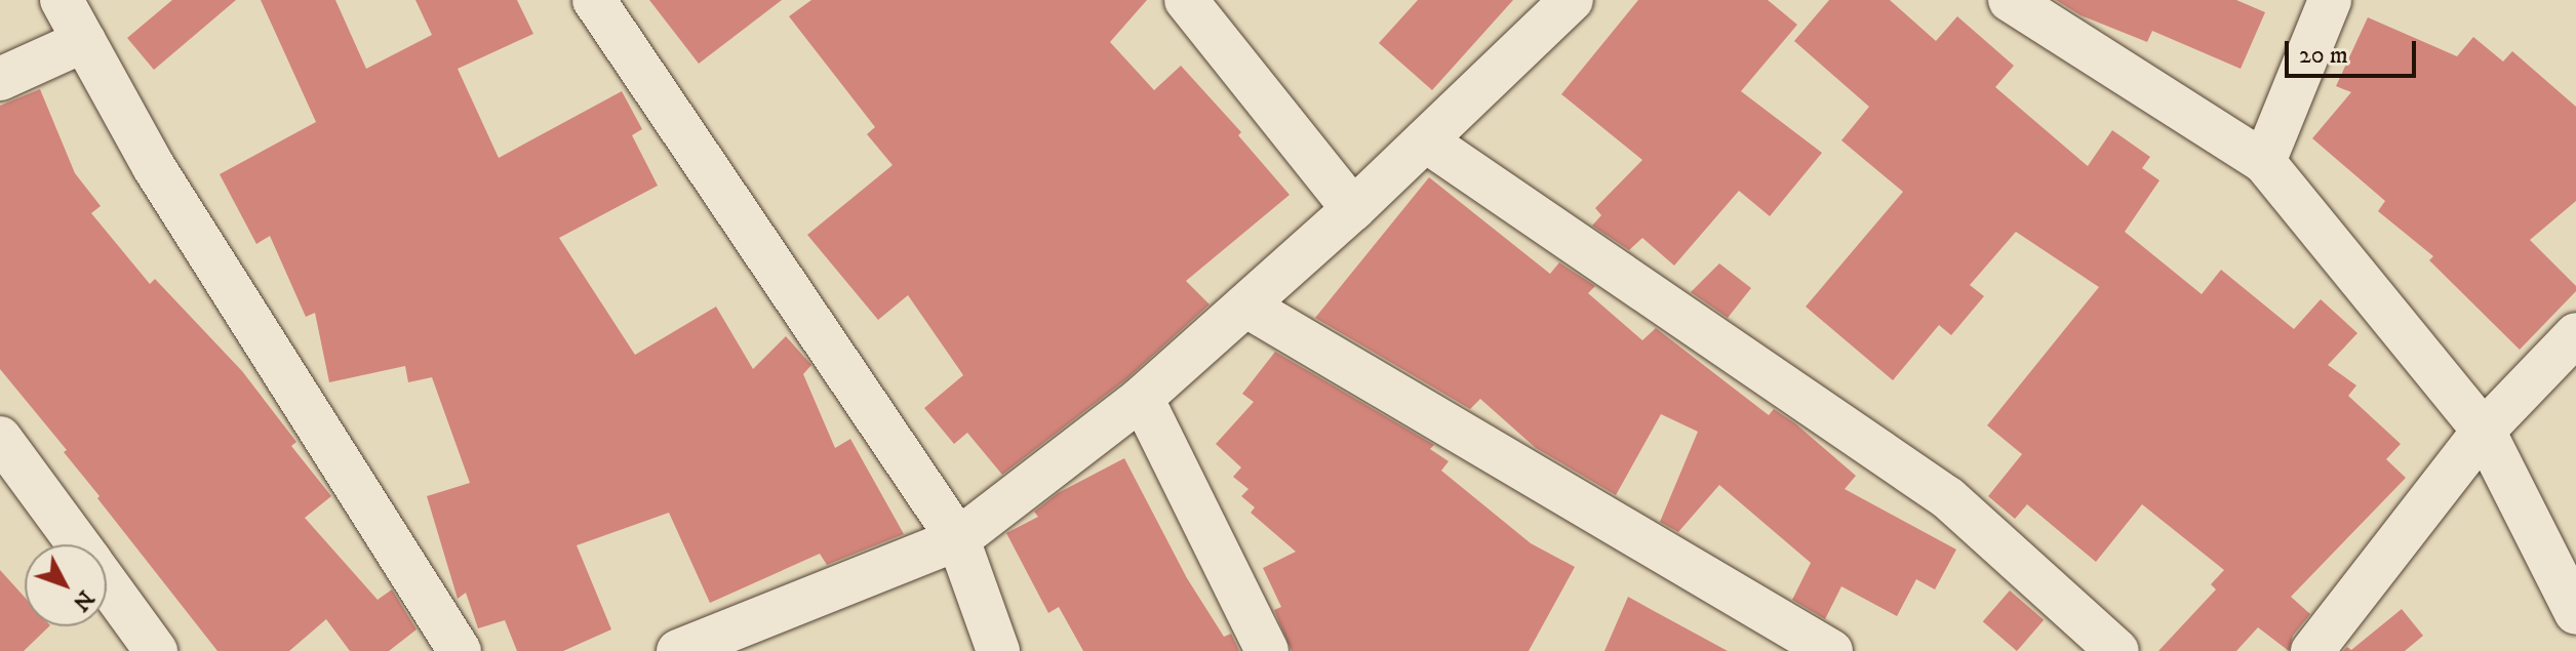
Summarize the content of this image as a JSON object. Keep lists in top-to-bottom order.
{
  "scale_bar": "20 m",
  "north": "bottom right"
}
